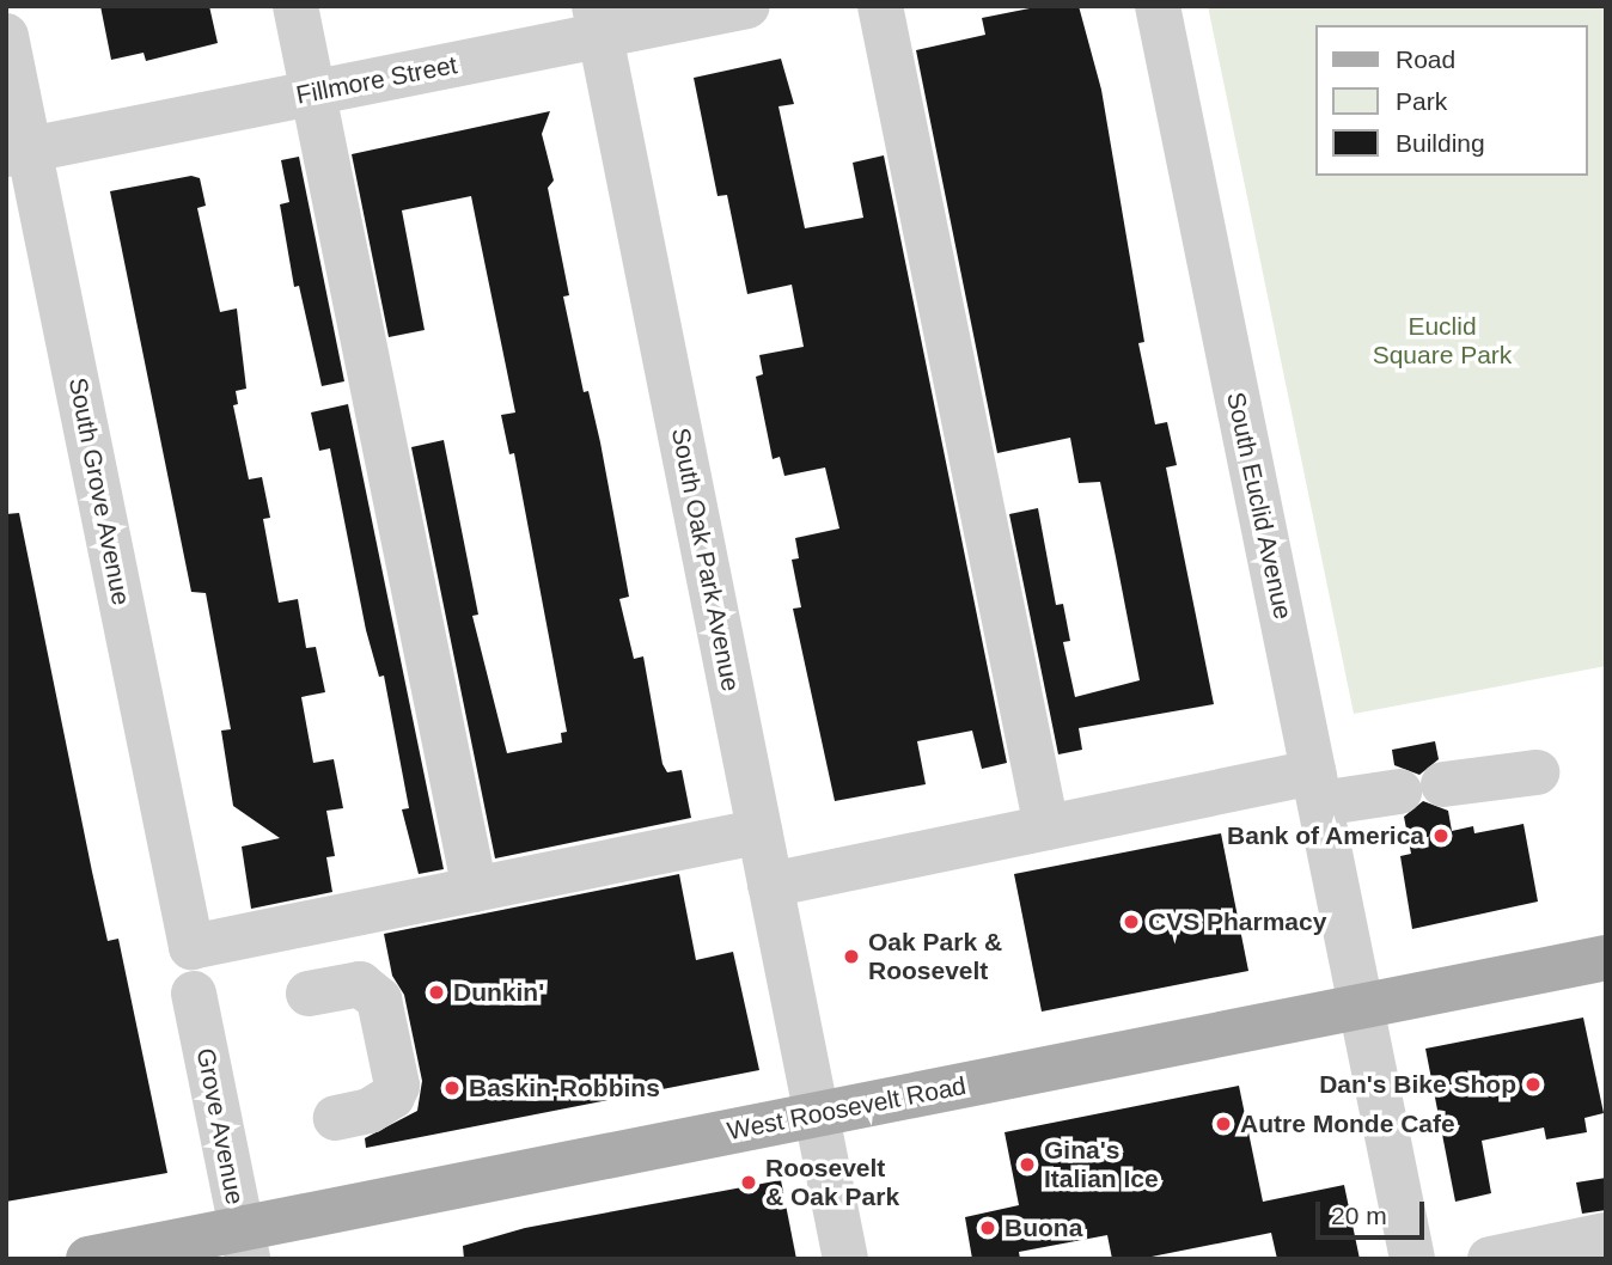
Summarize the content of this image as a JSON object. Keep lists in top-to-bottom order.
{
  "streets": {
    "main road": ["West Roosevelt Road"],
    "street": [
      "Fillmore Street",
      "South Grove Avenue",
      "South Euclid Avenue",
      "South Oak Park Avenue",
      "Grove Avenue"
    ]
  },
  "crossings": [
    ["Fillmore Street", "South Grove Avenue"],
    ["Fillmore Street", "South Oak Park Avenue"],
    ["South Euclid Avenue", "West Roosevelt Road"],
    ["South Oak Park Avenue", "West Roosevelt Road"],
    ["West Roosevelt Road", "Grove Avenue"]
  ],
  "parks": ["Euclid Square Park"],
  "places": [
    "Bank of America",
    "CVS Pharmacy",
    "Oak Park & Roosevelt",
    "Dunkin'",
    "Dan's Bike Shop",
    "Baskin-Robbins",
    "Autre Monde Cafe",
    "Gina's Italian Ice",
    "Roosevelt & Oak Park",
    "Buona"
  ],
  "legend": ["Road", "Park", "Building"],
  "scale_bar": "20 m"
}
